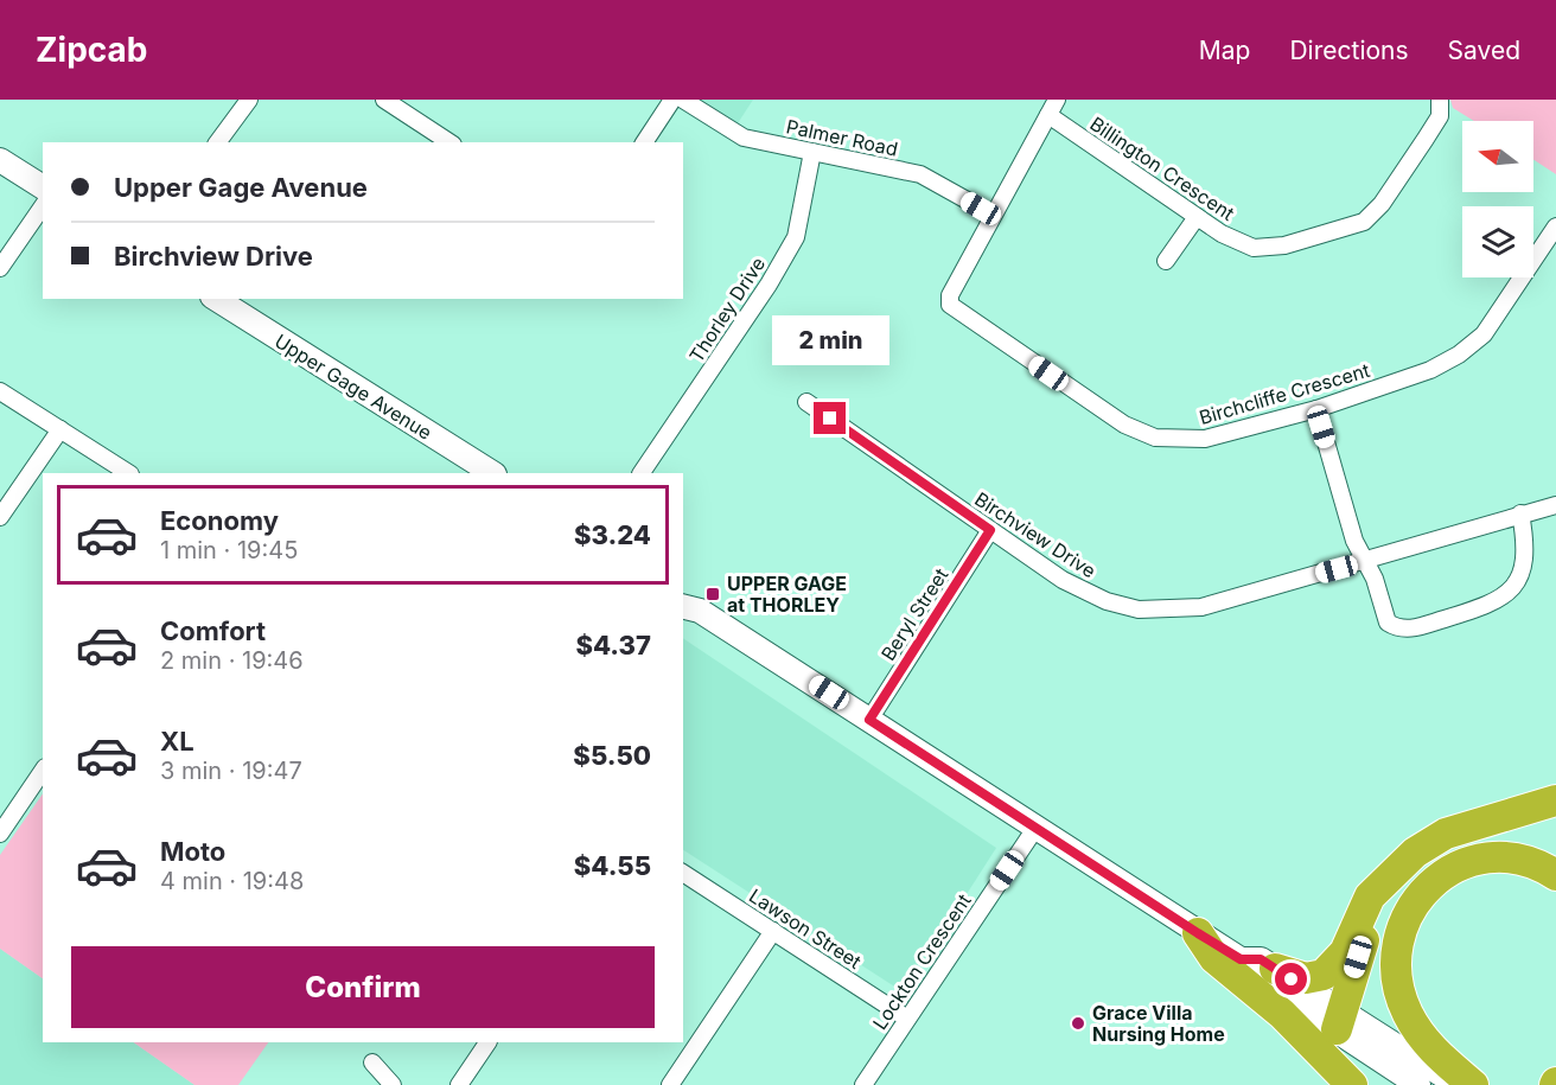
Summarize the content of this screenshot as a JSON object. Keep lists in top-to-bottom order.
{
  "streets": {
    "main road": ["Upper Gage Avenue"],
    "street": [
      "Palmer Road",
      "Billington Crescent",
      "Thorley Drive",
      "Birchcliffe Crescent",
      "Birchview Drive",
      "Beryl Street",
      "Lawson Street",
      "Lockton Crescent"
    ]
  },
  "crossings": [
    ["Palmer Road", "Thorley Drive"],
    ["Palmer Road", "Birchcliffe Crescent"],
    ["Birchview Drive", "Beryl Street"],
    ["Lawson Street", "Lockton Crescent"]
  ],
  "places": {
    "transit": ["UPPER GAGE at THORLEY"],
    "other": ["Grace Villa Nursing Home"]
  },
  "north": "left",
  "page": {
    "header": "Zipcab",
    "nav": ["Map", "Directions", "Saved"],
    "banner": ["Upper Gage Avenue", "Birchview Drive"],
    "bubble": "2 min",
    "list": [
      {
        "name": "Economy",
        "note": "1 min · 19:45",
        "value": "$3.24"
      },
      {
        "name": "Comfort",
        "note": "2 min · 19:46",
        "value": "$4.37"
      },
      {
        "name": "XL",
        "note": "3 min · 19:47",
        "value": "$5.50"
      },
      {
        "name": "Moto",
        "note": "4 min · 19:48",
        "value": "$4.55"
      }
    ],
    "buttons": "Confirm"
  }
}
